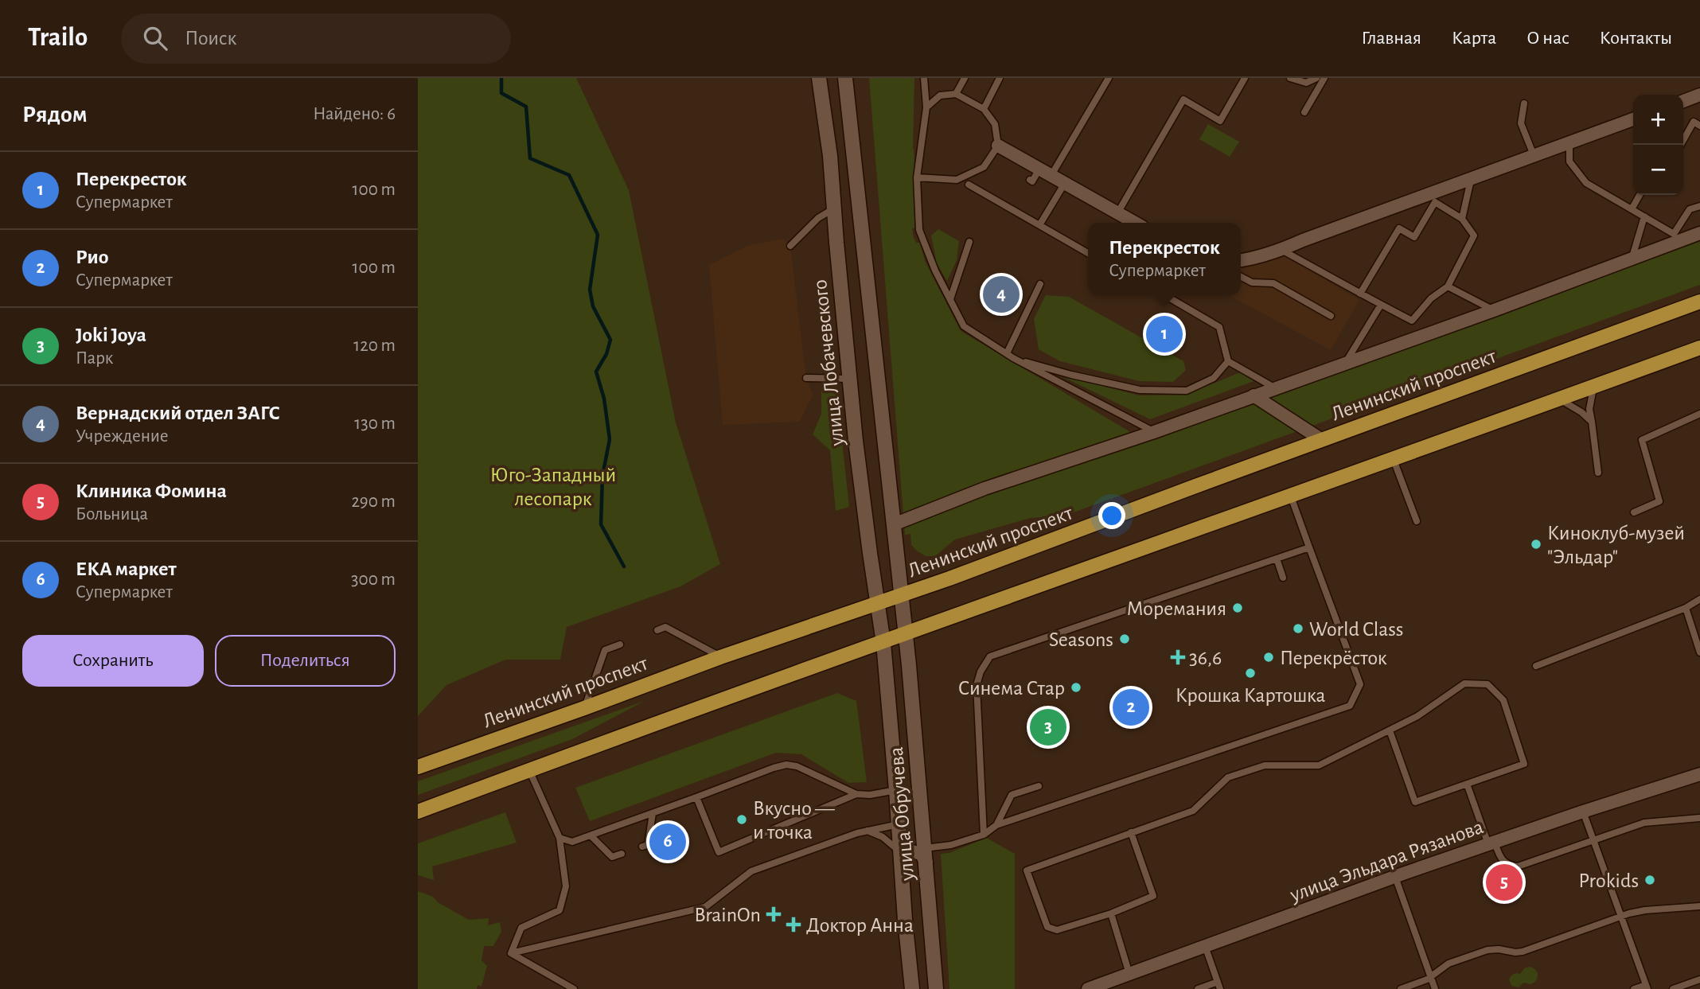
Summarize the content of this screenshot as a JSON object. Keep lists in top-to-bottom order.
{
  "streets": {
    "main road": ["улица Лобачевского", "Ленинский проспект", "улица Обручева"],
    "street": ["улица Эльдара Рязанова"]
  },
  "crossings": [
    ["улица Лобачевского", "Ленинский проспект"],
    ["улица Лобачевского", "улица Обручева"]
  ],
  "parks": ["Юго-Западный лесопарк"],
  "places": {
    "other": [
      "Киноклуб-музей \"Эльдар\"",
      "Моремания",
      "World Class",
      "Seasons",
      "Перекрёсток",
      "Крошка Картошка",
      "Синема Стар",
      "Вкусно — и точка",
      "Prokids"
    ],
    "health": ["36,6", "BrainOn", "Доктор Анна"]
  },
  "page": {
    "header": "Trailo",
    "search": "Поиск",
    "nav": [
      "Главная",
      "Карта",
      "О нас",
      "Контакты"
    ],
    "heading": ["Рядом", "Найдено: 6"],
    "map_buttons": ["+", "−"],
    "list": [
      {
        "mark": "1",
        "name": "Перекресток",
        "note": "Супермаркет",
        "value": "100 m"
      },
      {
        "mark": "2",
        "name": "Рио",
        "note": "Супермаркет",
        "value": "100 m"
      },
      {
        "mark": "3",
        "name": "Joki Joya",
        "note": "Парк",
        "value": "120 m"
      },
      {
        "mark": "4",
        "name": "Вернадский отдел ЗАГС",
        "note": "Учреждение",
        "value": "130 m"
      },
      {
        "mark": "5",
        "name": "Клиника Фомина",
        "note": "Больница",
        "value": "290 m"
      },
      {
        "mark": "6",
        "name": "ЕКА маркет",
        "note": "Супермаркет",
        "value": "300 m"
      }
    ],
    "popup": ["Перекресток", "Супермаркет"],
    "pins": [
      "4",
      "1",
      "2",
      "3",
      "6",
      "5"
    ],
    "buttons": ["Сохранить", "Поделиться"]
  }
}
